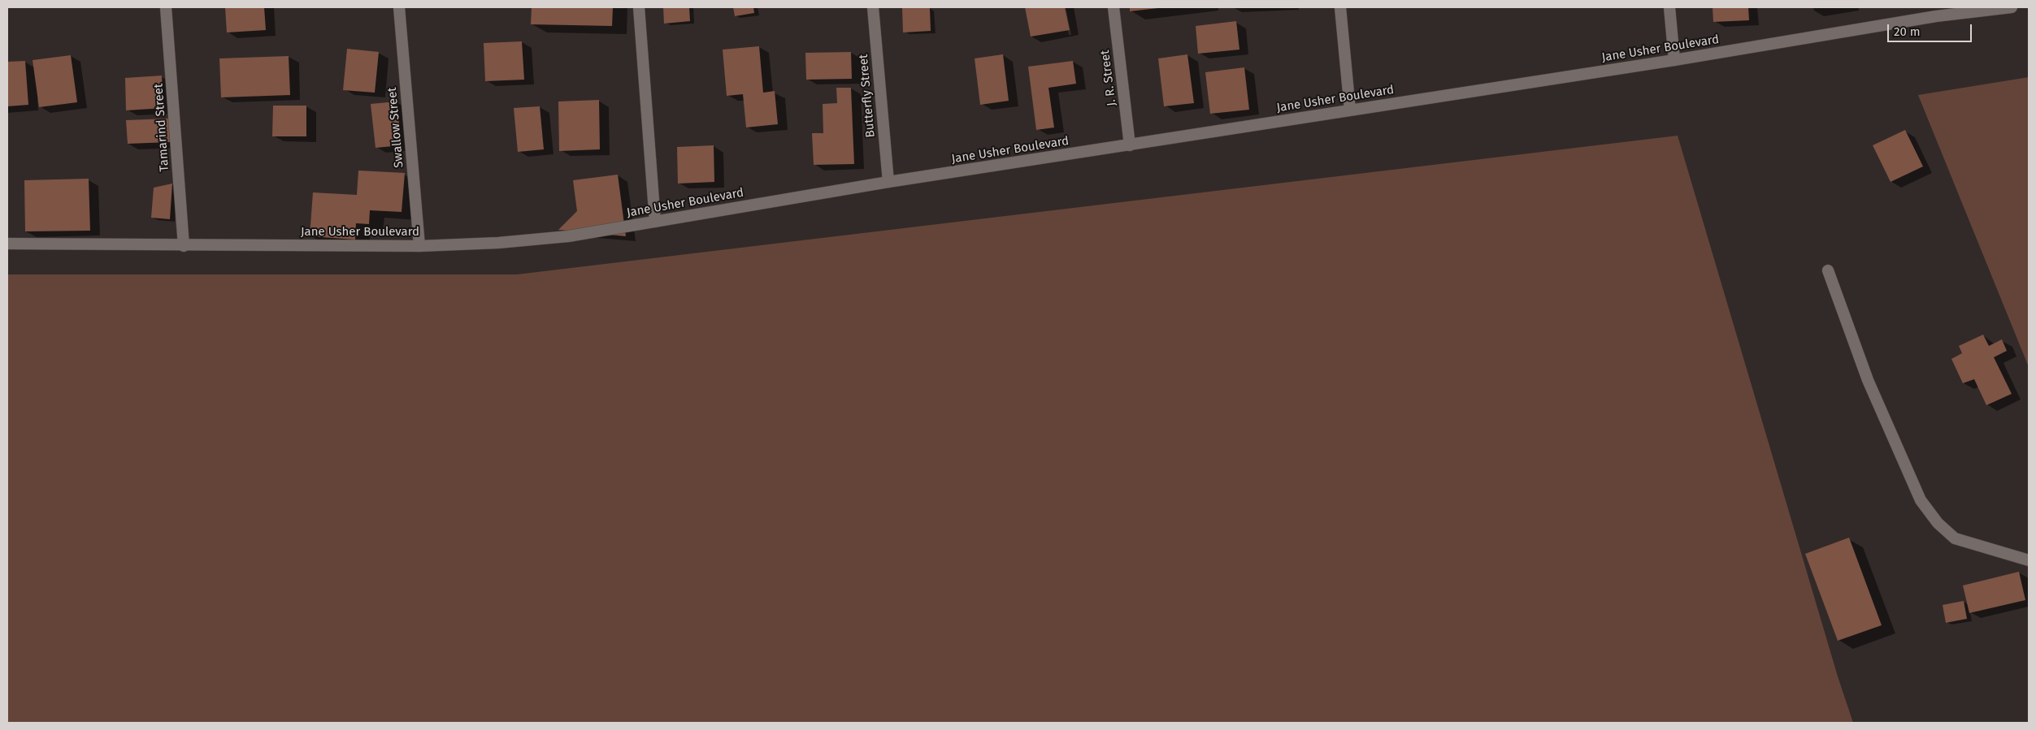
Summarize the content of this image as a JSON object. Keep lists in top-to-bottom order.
{
  "streets": {
    "street": [
      "Jane Usher Boulevard",
      "J. R. Street",
      "Butterfly Street",
      "Tamarind Street",
      "Swallow Street"
    ]
  },
  "crossings": [
    ["Jane Usher Boulevard", "J. R. Street"],
    ["Jane Usher Boulevard", "Butterfly Street"],
    ["Jane Usher Boulevard", "Tamarind Street"],
    ["Jane Usher Boulevard", "Swallow Street"]
  ],
  "scale_bar": "20 m"
}
